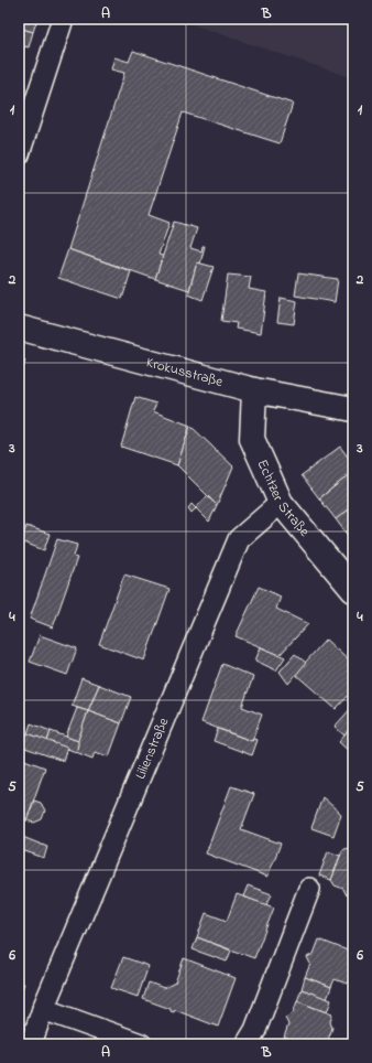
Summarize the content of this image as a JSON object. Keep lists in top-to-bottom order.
{
  "streets": {
    "street": ["Krokusstraße", "Echtzer Straße", "Lilienstraße"]
  },
  "crossings": [
    ["Krokusstraße", "Echtzer Straße"],
    ["Echtzer Straße", "Lilienstraße"]
  ],
  "grid": {
    "columns": ["A", "B"],
    "rows": [
      "1",
      "2",
      "3",
      "4",
      "5",
      "6"
    ]
  }
}
